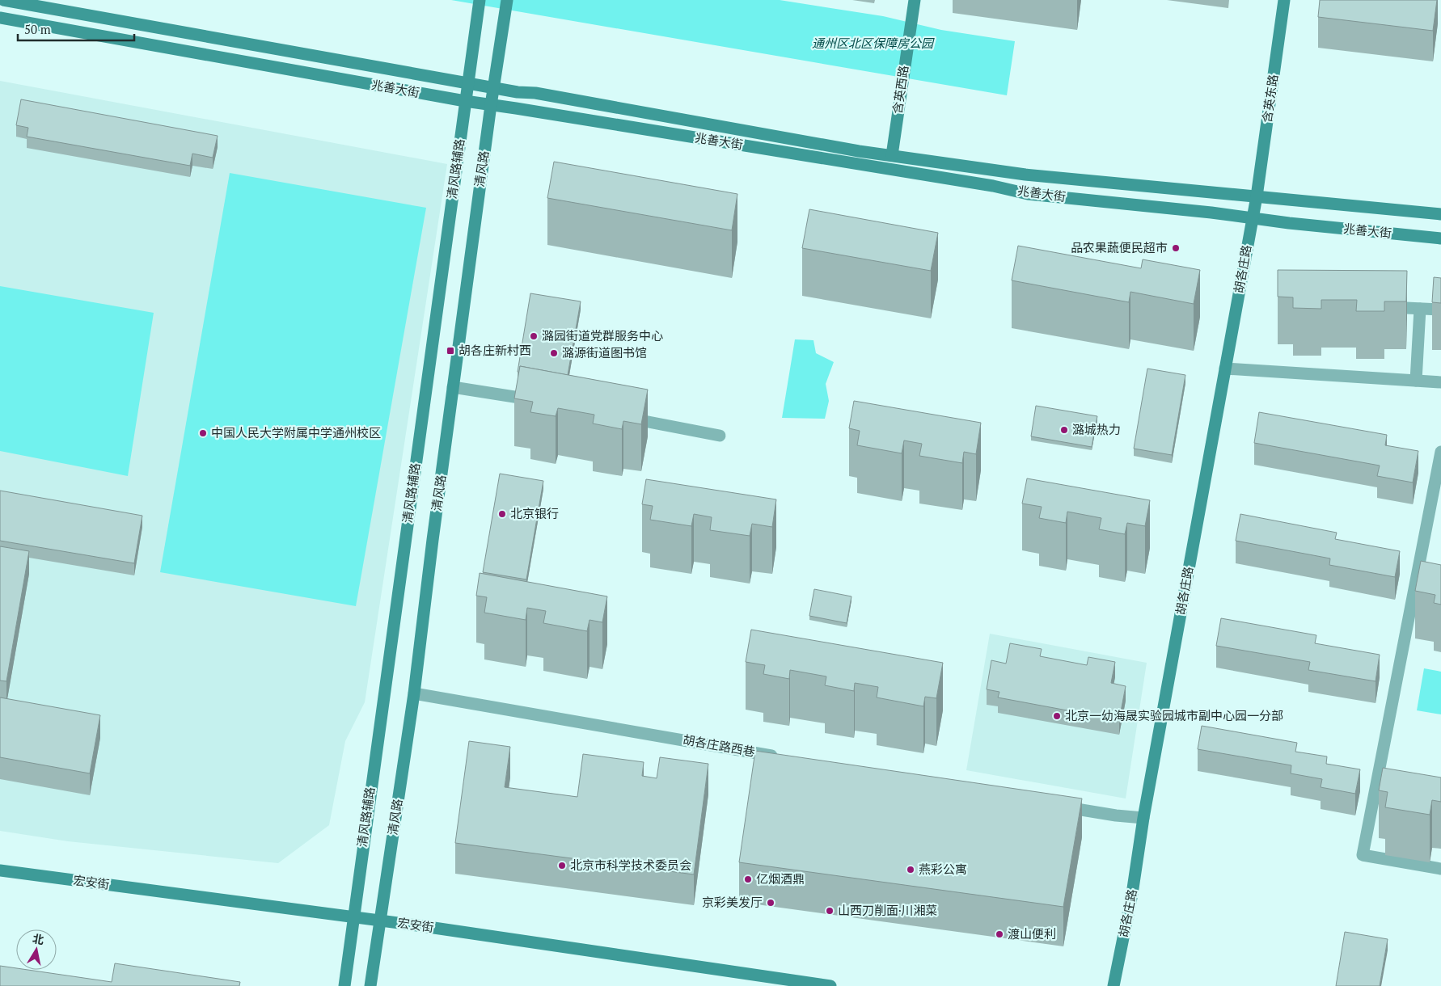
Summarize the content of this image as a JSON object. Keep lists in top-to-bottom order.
{
  "streets": {
    "street": [
      "兆善大街",
      "含英西路",
      "含英东路",
      "清风路辅路",
      "清风路",
      "胡各庄路",
      "胡各庄路西巷",
      "宏安街"
    ]
  },
  "crossings": [
    ["兆善大街", "含英西路"],
    ["兆善大街", "含英东路"],
    ["兆善大街", "清风路辅路"],
    ["兆善大街", "清风路"],
    ["兆善大街", "胡各庄路"],
    ["含英东路", "胡各庄路"],
    ["清风路辅路", "宏安街"],
    ["清风路", "胡各庄路西巷"],
    ["清风路", "宏安街"]
  ],
  "parks": ["通州区北区保障房公园"],
  "places": {
    "other": [
      "品农果蔬便民超市",
      "潞园街道党群服务中心",
      "潞源街道图书馆",
      "潞城热力",
      "中国人民大学附属中学通州校区",
      "北京银行",
      "北京一幼海晟实验园城市副中心园一分部",
      "北京市科学技术委员会",
      "燕彩公寓",
      "亿烟酒鼎",
      "京彩美发厅",
      "山西刀削面·川湘菜",
      "渡山便利"
    ],
    "transit": ["胡各庄新村西"]
  },
  "scale_bar": "50 m",
  "north": "top"
}
